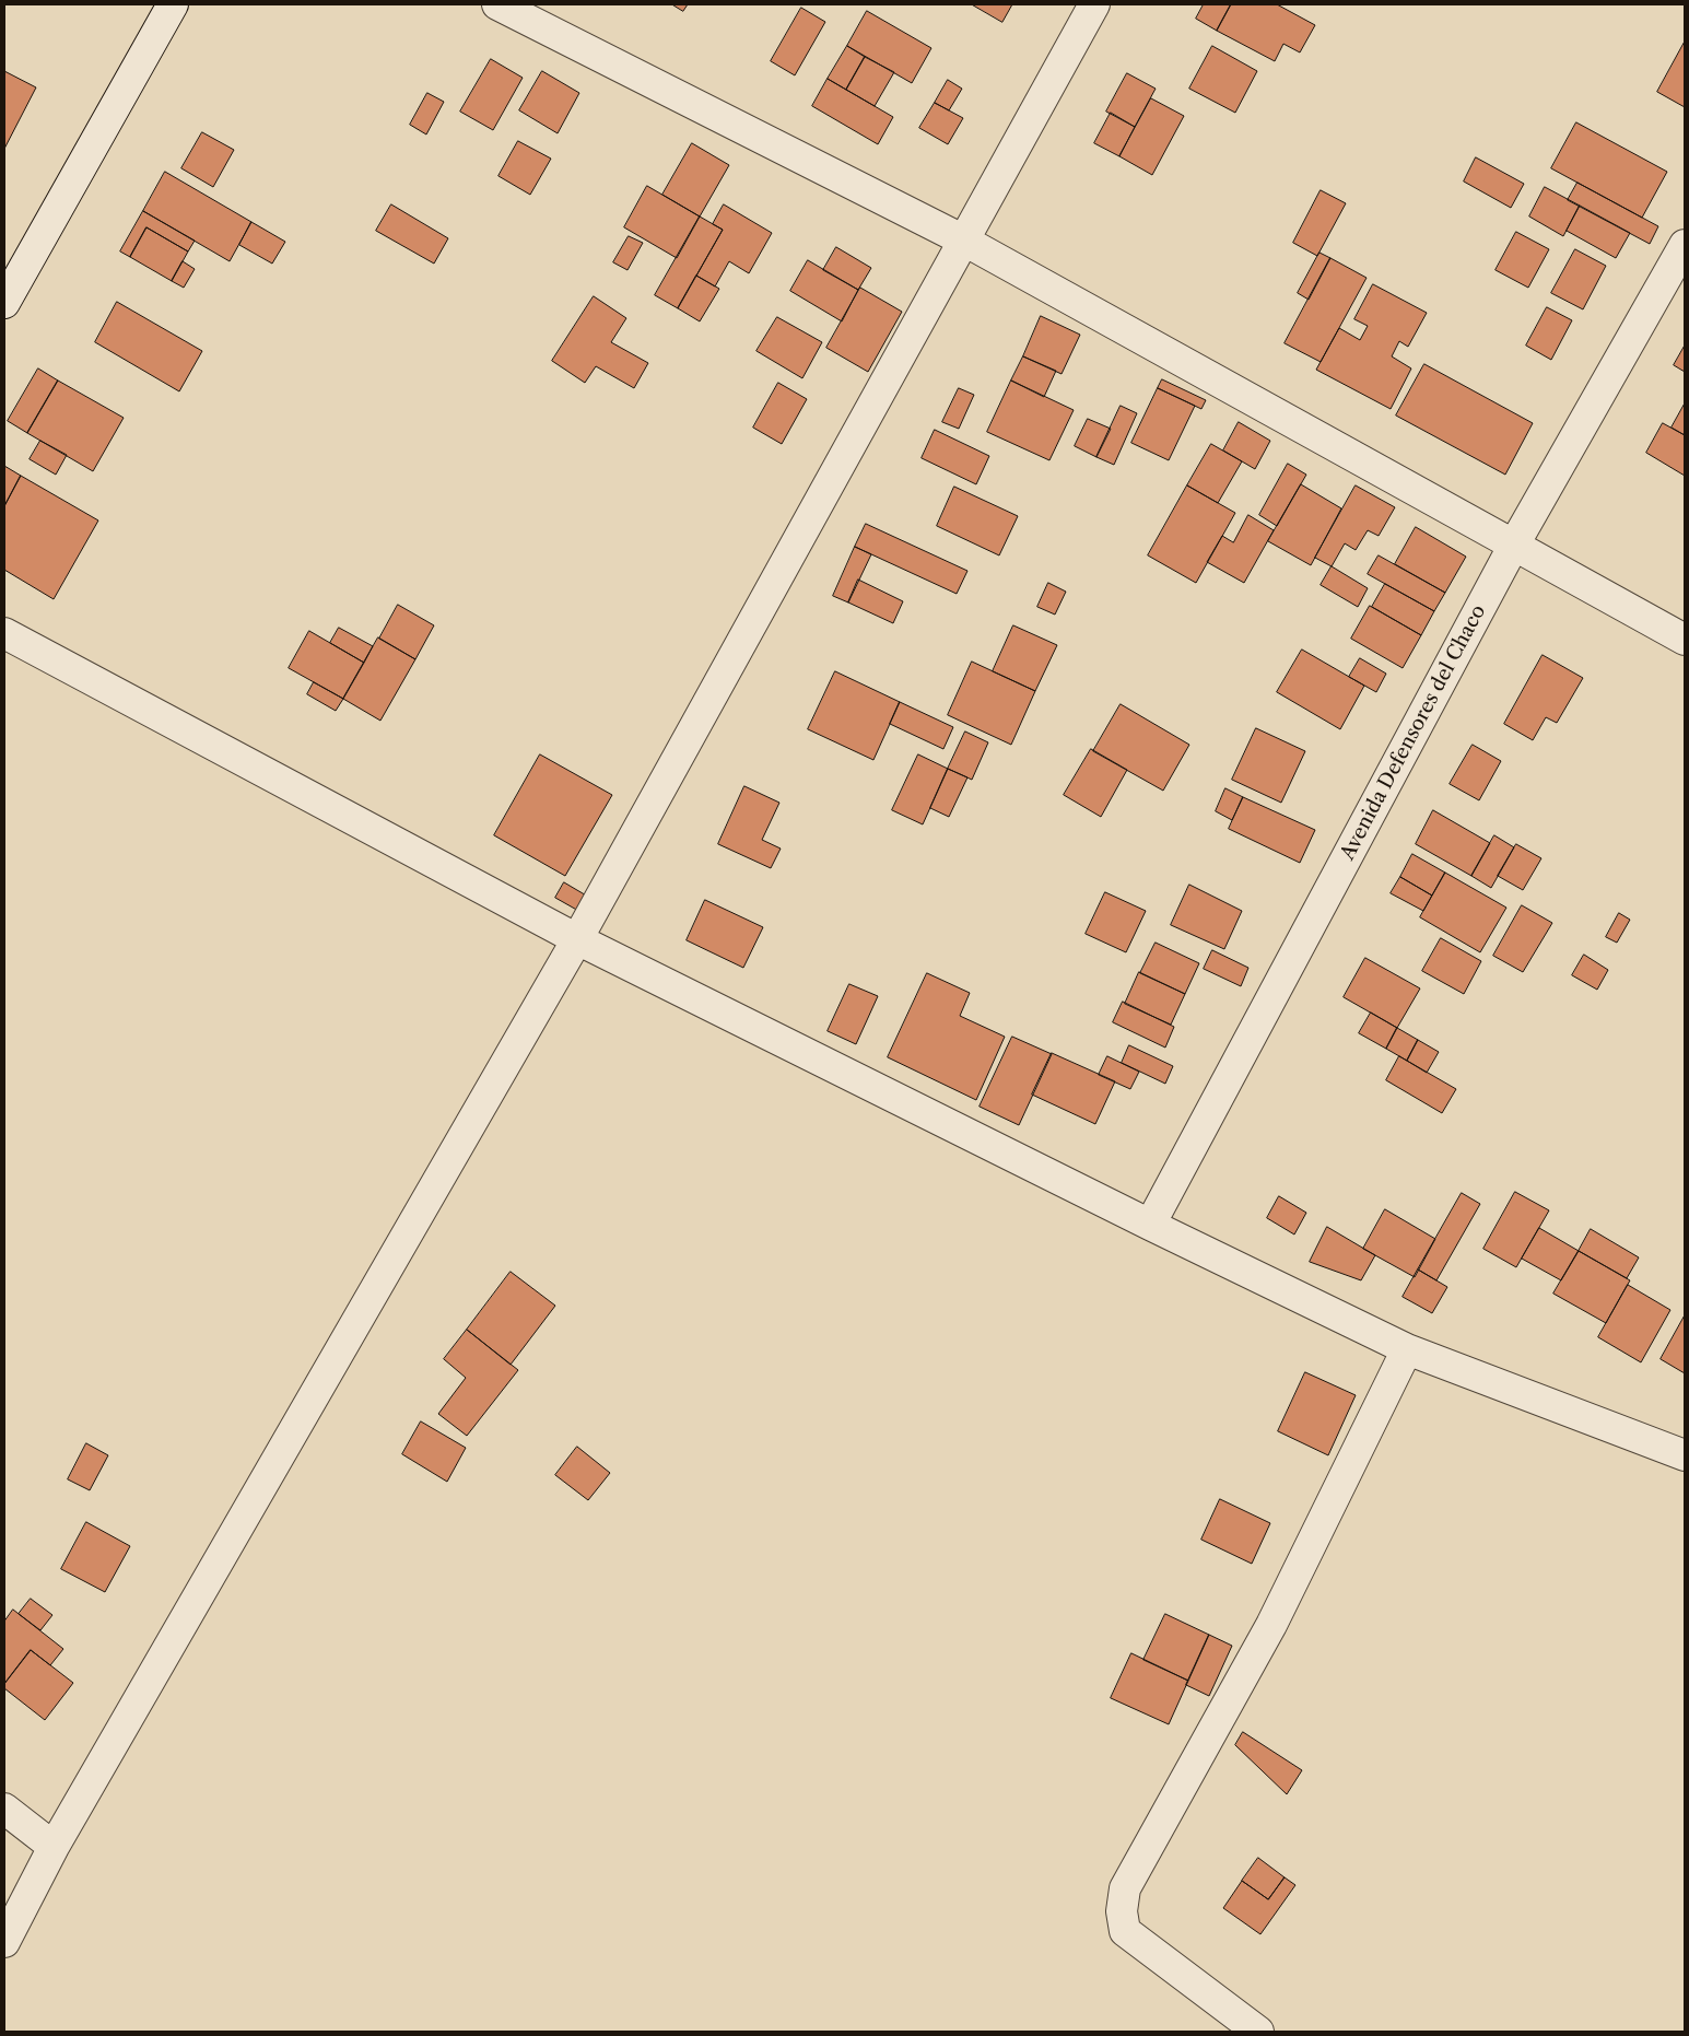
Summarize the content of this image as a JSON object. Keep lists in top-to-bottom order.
{
  "streets": {
    "street": ["Avenida Defensores del Chaco"]
  }
}
